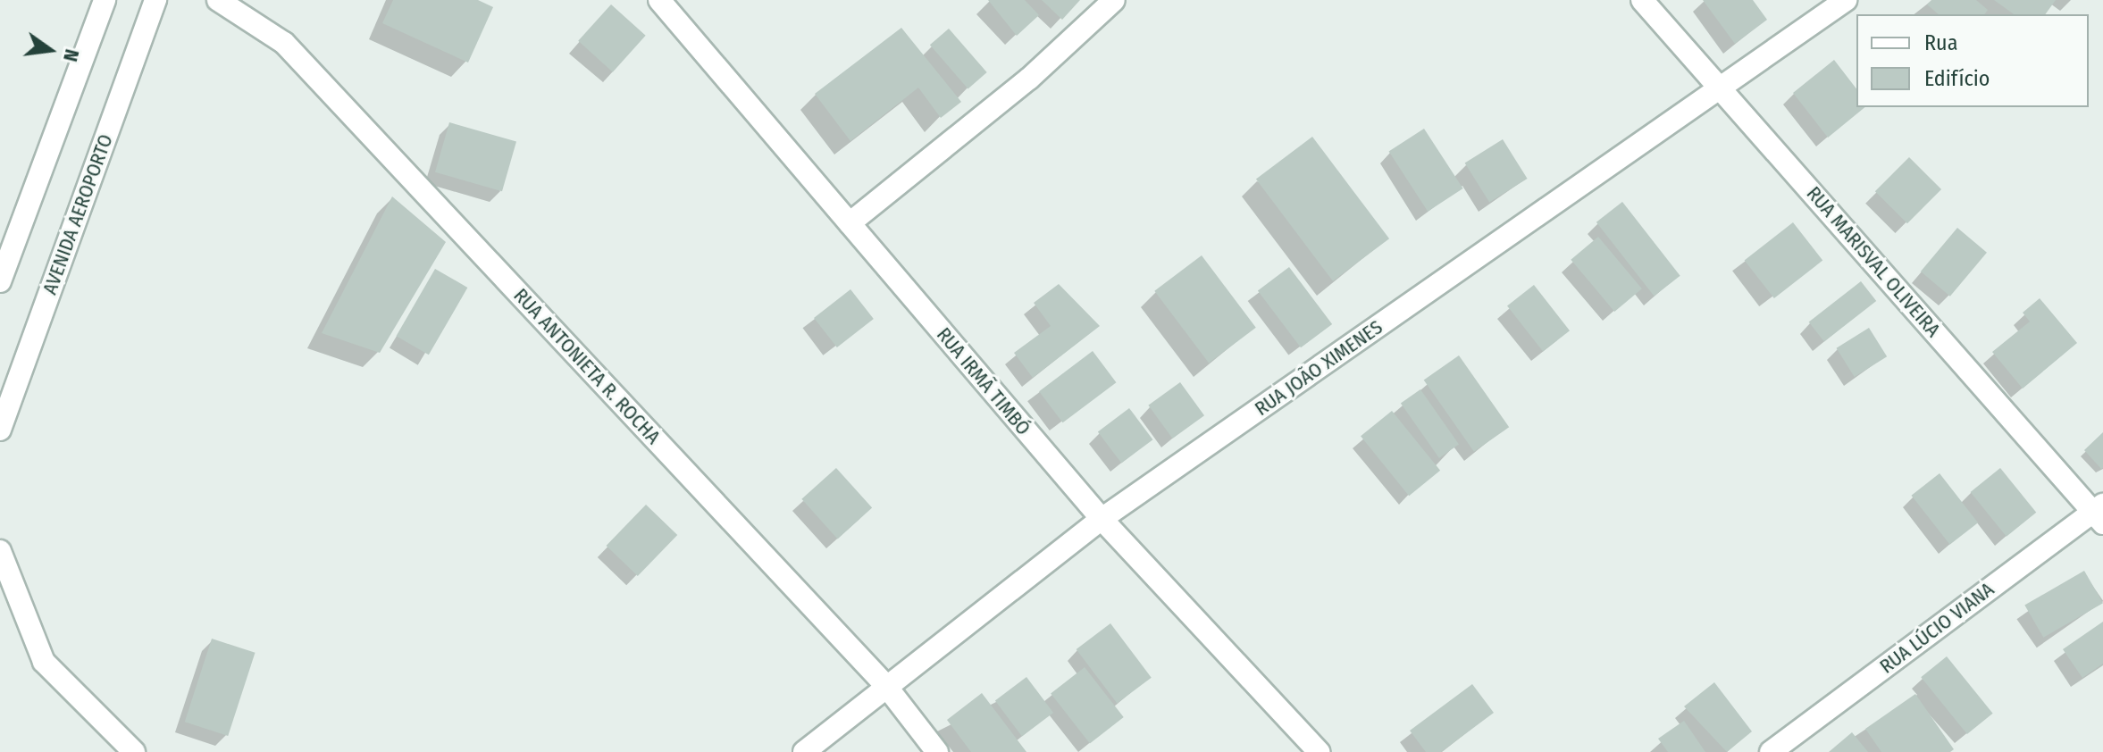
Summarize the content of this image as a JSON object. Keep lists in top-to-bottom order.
{
  "streets": {
    "street": [
      "AVENIDA AEROPORTO",
      "RUA MARISVAL OLIVEIRA",
      "RUA ANTONIETA R. ROCHA",
      "RUA JOÃO XIMENES",
      "RUA IRMÃ TIMBÓ",
      "RUA LÚCIO VIANA"
    ]
  },
  "crossings": [
    ["RUA MARISVAL OLIVEIRA", "RUA JOÃO XIMENES"],
    ["RUA MARISVAL OLIVEIRA", "RUA LÚCIO VIANA"],
    ["RUA ANTONIETA R. ROCHA", "RUA JOÃO XIMENES"],
    ["RUA JOÃO XIMENES", "RUA IRMÃ TIMBÓ"]
  ],
  "legend": ["Rua", "Edifício"],
  "north": "right"
}
